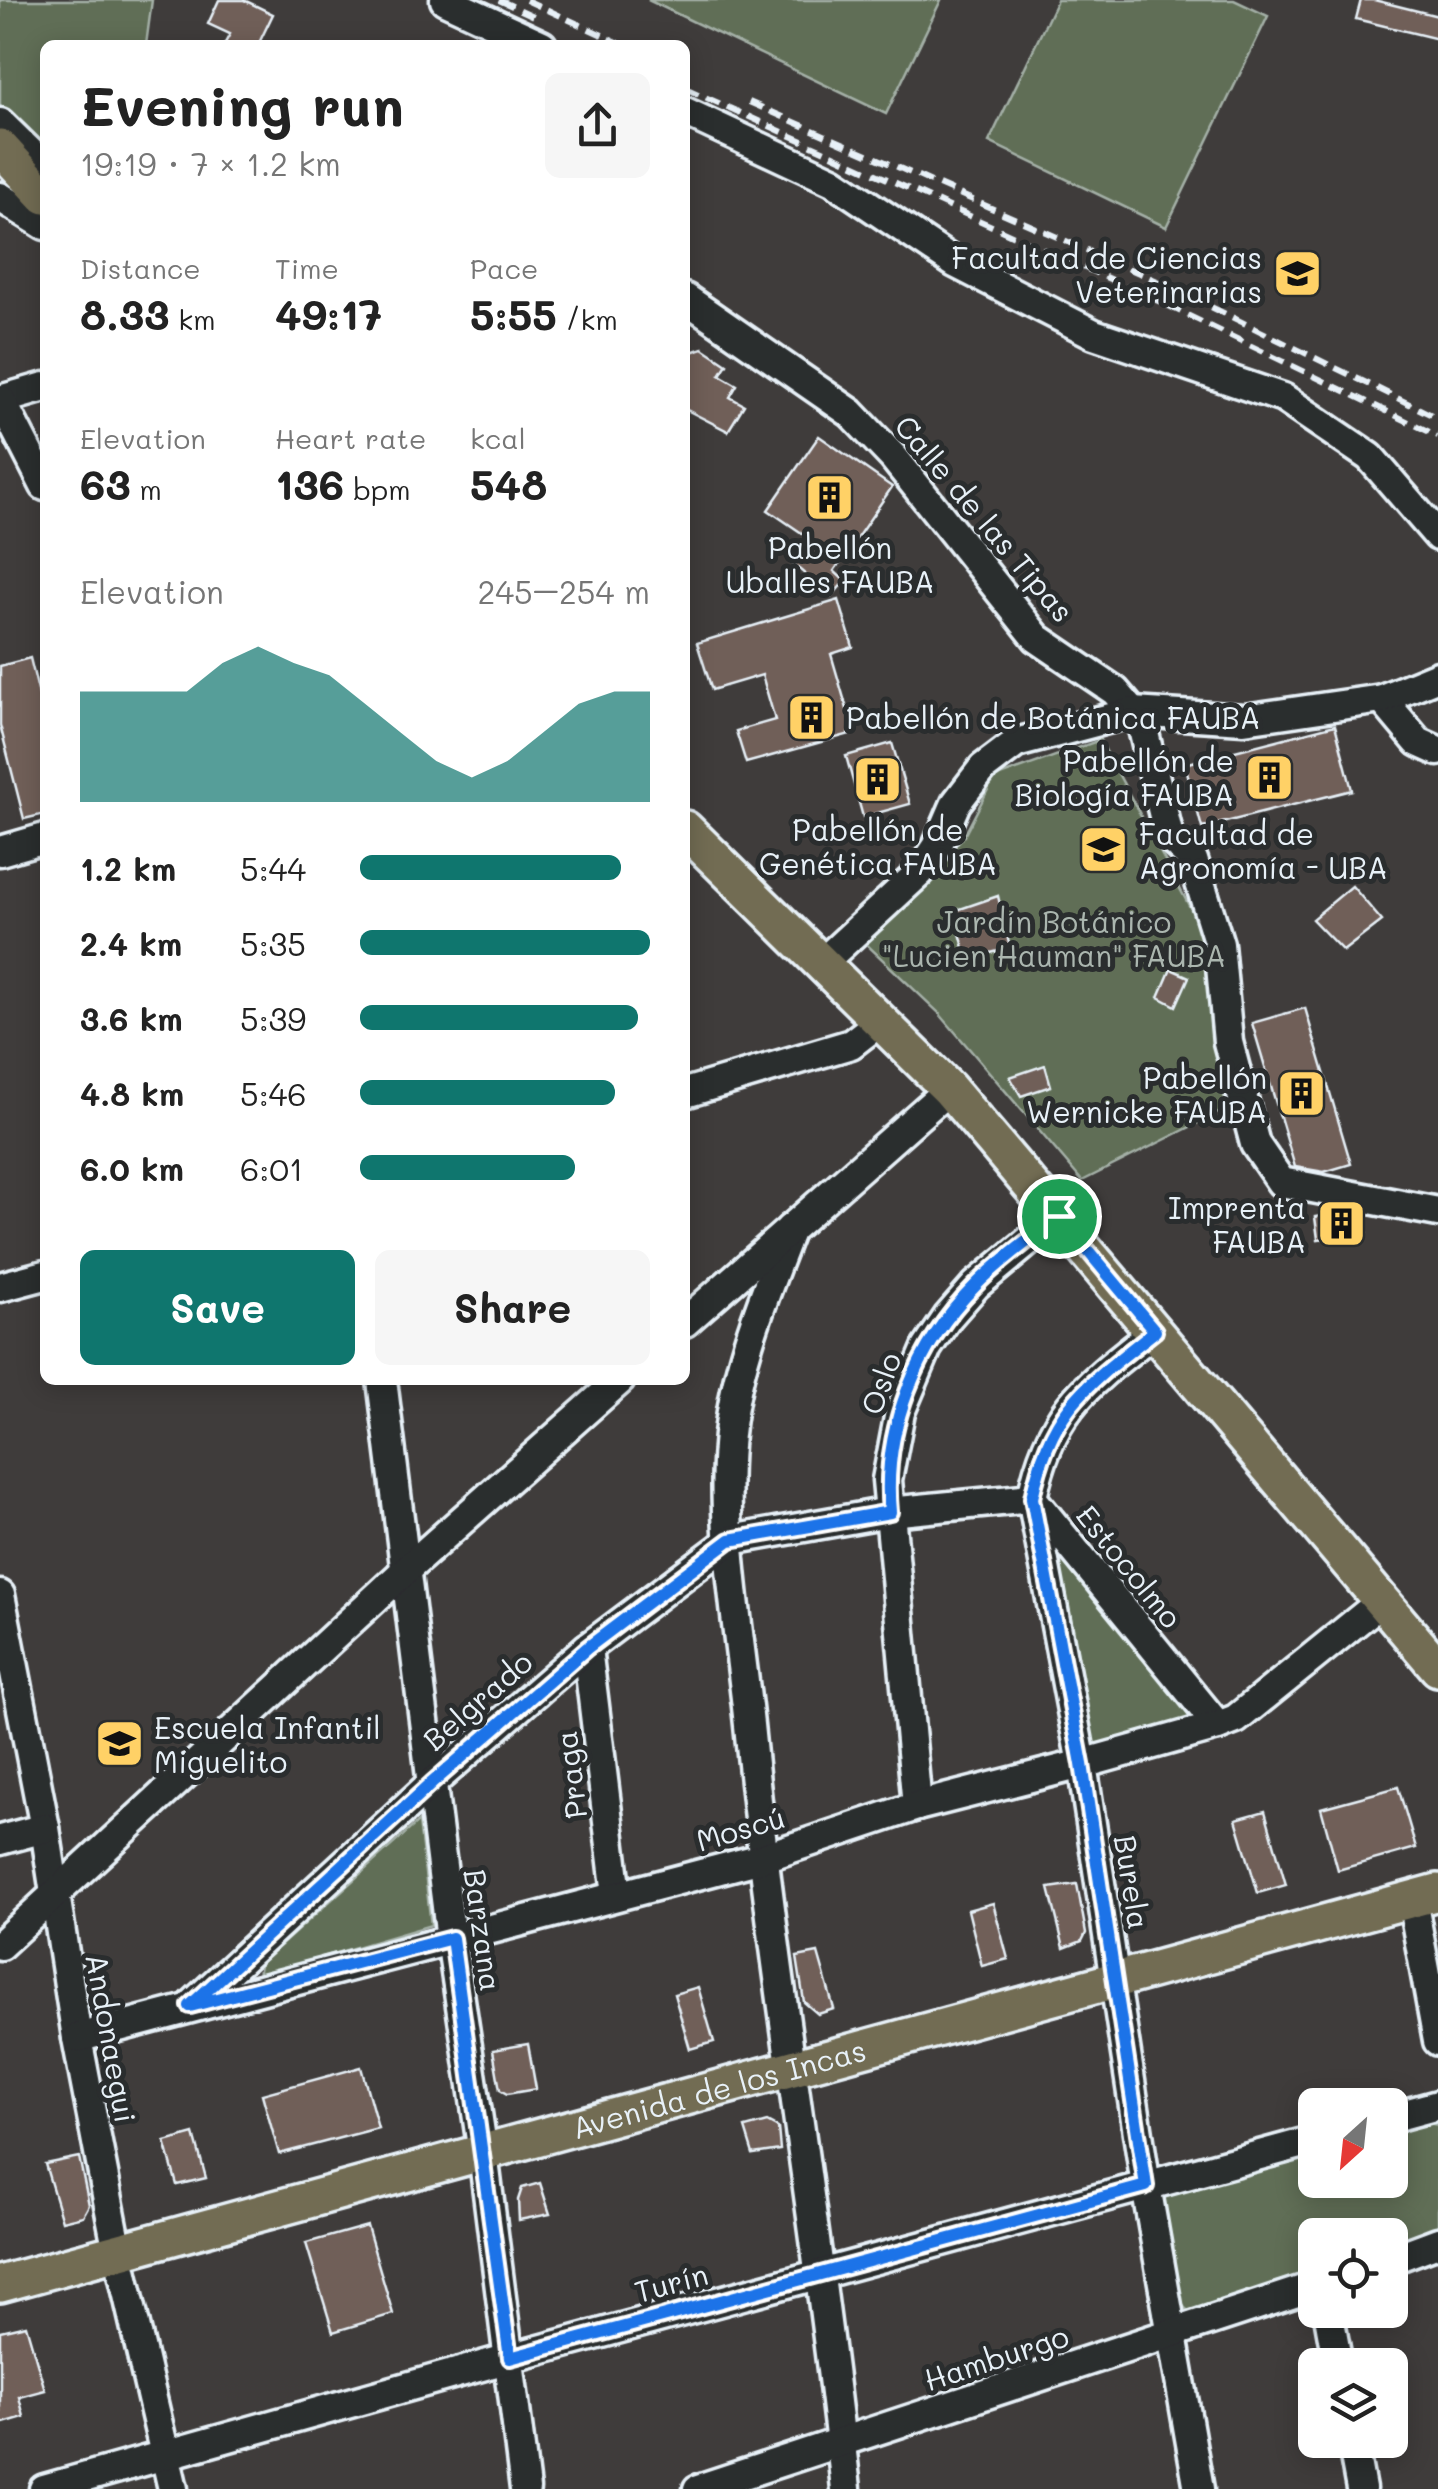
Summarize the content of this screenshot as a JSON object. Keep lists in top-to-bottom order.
{
  "streets": {
    "main road": ["Avenida de los Incas"],
    "street": [
      "Calle de las Tipas",
      "Oslo",
      "Estocolmo",
      "Belgrado",
      "Praga",
      "Moscú",
      "Burela",
      "Barzana",
      "Andonaegui",
      "Turín",
      "Hamburgo"
    ]
  },
  "crossings": [
    ["Oslo", "Estocolmo"],
    ["Oslo", "Moscú"],
    ["Estocolmo", "Belgrado"],
    ["Estocolmo", "Moscú"],
    ["Estocolmo", "Burela"],
    ["Belgrado", "Praga"],
    ["Belgrado", "Moscú"],
    ["Belgrado", "Barzana"],
    ["Praga", "Moscú"],
    ["Moscú", "Burela"],
    ["Moscú", "Barzana"],
    ["Moscú", "Andonaegui"],
    ["Burela", "Avenida de los Incas"],
    ["Burela", "Turín"],
    ["Burela", "Hamburgo"],
    ["Barzana", "Avenida de los Incas"],
    ["Barzana", "Turín"],
    ["Andonaegui", "Avenida de los Incas"],
    ["Andonaegui", "Turín"]
  ],
  "parks": ["Jardín Botánico \"Lucien Hauman\" FAUBA"],
  "places": {
    "school or university": ["Facultad de Ciencias Veterinarias", "Facultad de Agronomía - UBA", "Escuela Infantil Miguelito"],
    "building": [
      "Pabellón Uballes FAUBA",
      "Pabellón de Botánica FAUBA",
      "Pabellón de Biología FAUBA",
      "Pabellón de Genética FAUBA",
      "Pabellón Wernicke FAUBA",
      "Imprenta FAUBA"
    ]
  },
  "north": "bottom left",
  "page": {
    "heading": ["Evening run", "19:19 · 7 × 1.2 km"],
    "stats": [
      ["Distance", "8.33 km"],
      ["Time", "49:17"],
      ["Pace", "5:55 /km"],
      ["Elevation", "63 m"],
      ["Heart rate", "136 bpm"],
      ["kcal", "548"]
    ],
    "chart": ["Elevation", "245–254 m"],
    "list": [
      {
        "name": "1.2 km",
        "note": "5:44"
      },
      {
        "name": "2.4 km",
        "note": "5:35"
      },
      {
        "name": "3.6 km",
        "note": "5:39"
      },
      {
        "name": "4.8 km",
        "note": "5:46"
      },
      {
        "name": "6.0 km",
        "note": "6:01"
      }
    ],
    "buttons": ["Save", "Share"]
  }
}
